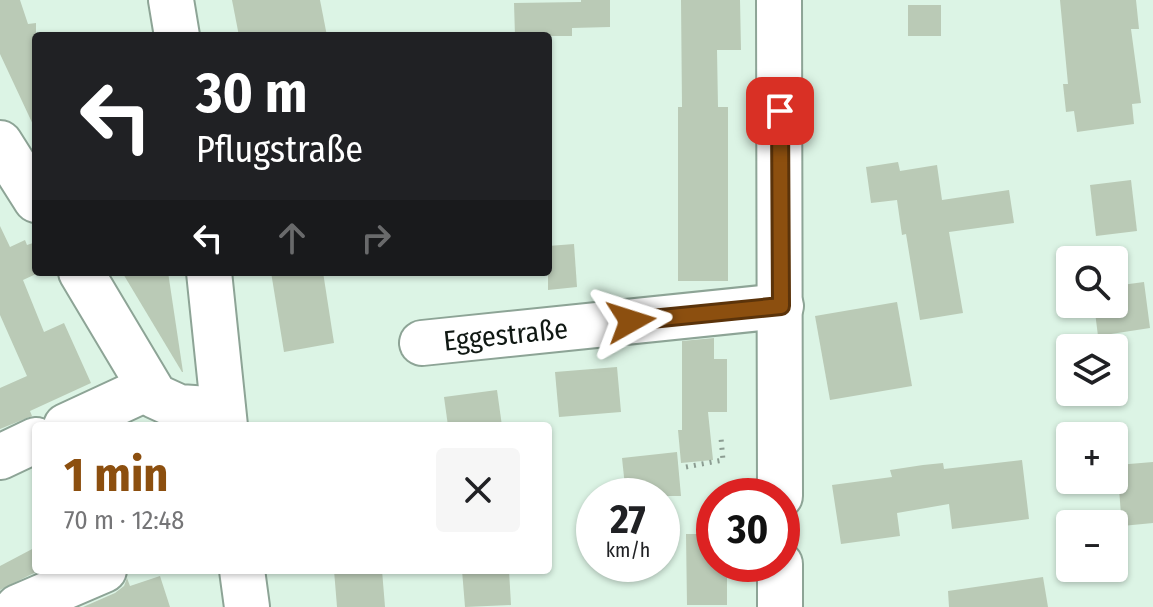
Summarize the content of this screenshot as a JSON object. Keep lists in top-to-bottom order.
{
  "streets": {
    "street": ["Eggestraße"]
  },
  "page": {
    "turn": ["30 m", "Pflugstraße"],
    "map_buttons": ["+", "−"],
    "heading": ["1 min", "70 m · 12:48"],
    "speed": "27 km/h",
    "limit": "30"
  }
}
